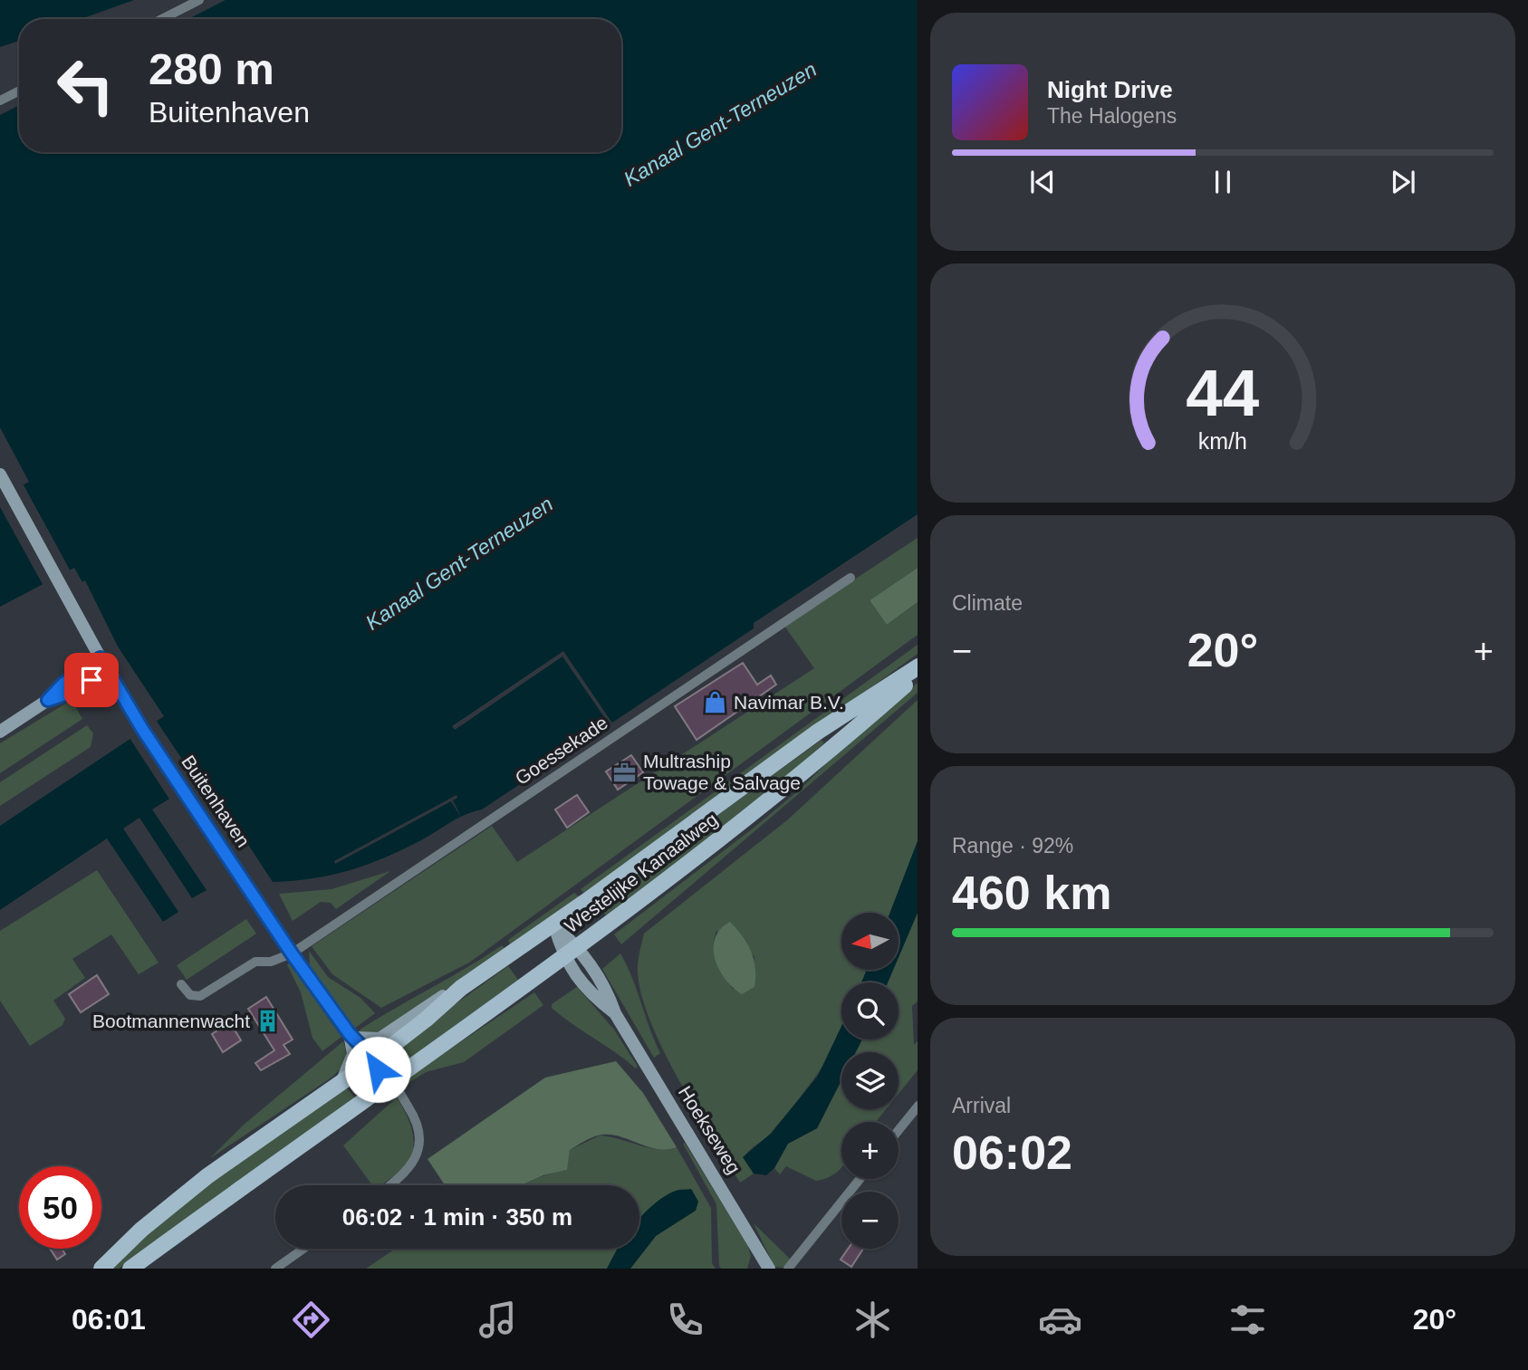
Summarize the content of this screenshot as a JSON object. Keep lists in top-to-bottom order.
{
  "streets": {
    "main road": ["Buitenhaven", "Westelijke Kanaalweg", "Hoekseweg"],
    "street": ["Goessekade"]
  },
  "crossings": [
    ["Goessekade", "Buitenhaven"],
    ["Westelijke Kanaalweg", "Hoekseweg"]
  ],
  "water": ["Kanaal Gent-Terneuzen"],
  "places": {
    "shop": ["Navimar B.V."],
    "office": ["Multraship Towage & Salvage"],
    "building": ["Bootmannenwacht"]
  },
  "north": "left",
  "page": {
    "turn": ["280 m", "Buitenhaven"],
    "song": ["Night Drive", "The Halogens"],
    "tile": [
      "Climate",
      ["Range · 92%", "460 km"],
      ["Arrival", "06:02"]
    ],
    "heat": ["−", "20°", "+"],
    "map_buttons": ["+", "−"],
    "limit": "50",
    "trip": "06:02 · 1 min · 350 m",
    "tabs": ["06:01", "20°"],
    "gauge": ["44", "km/h"]
  }
}
